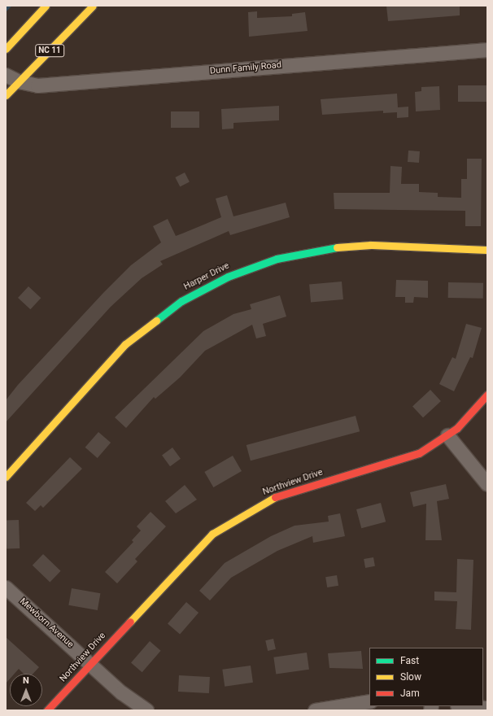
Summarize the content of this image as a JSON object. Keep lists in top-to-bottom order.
{
  "streets": {
    "main road": ["NC 11", "Harper Drive", "Northview Drive"],
    "street": ["Dunn Family Road", "Mewborn Avenue"]
  },
  "crossings": [
    ["NC 11", "Dunn Family Road"],
    ["Northview Drive", "Mewborn Avenue"]
  ],
  "legend": ["Fast", "Slow", "Jam"],
  "north": "top"
}
